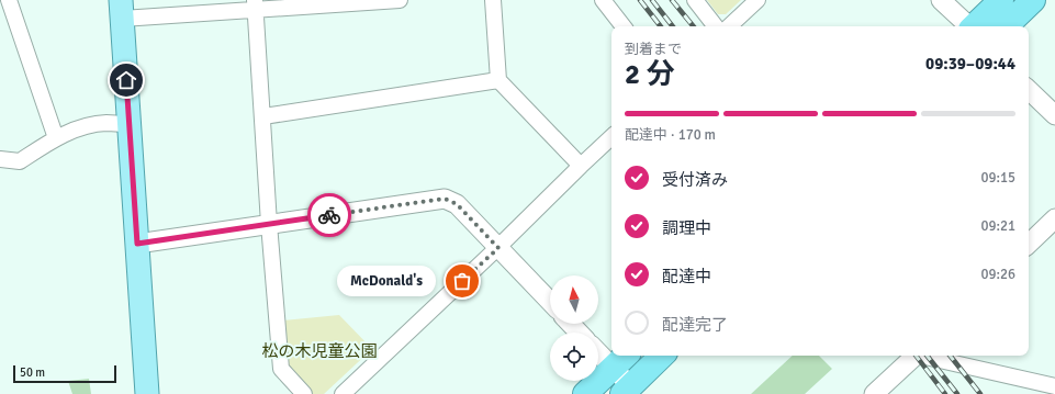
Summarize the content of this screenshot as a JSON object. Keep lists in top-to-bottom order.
{
  "parks": ["松の木児童公園"],
  "places": ["McDonald's"],
  "scale_bar": "50 m",
  "north": "top",
  "page": {
    "heading": ["2 分", "到着まで", "09:39–09:44"],
    "bar": "配達中 · 170 m",
    "list": [
      ["受付済み", "09:15"],
      ["調理中", "09:21"],
      ["配達中", "09:26"],
      "配達完了"
    ],
    "bubble": "McDonald's",
    "scale": "50 m"
  }
}
